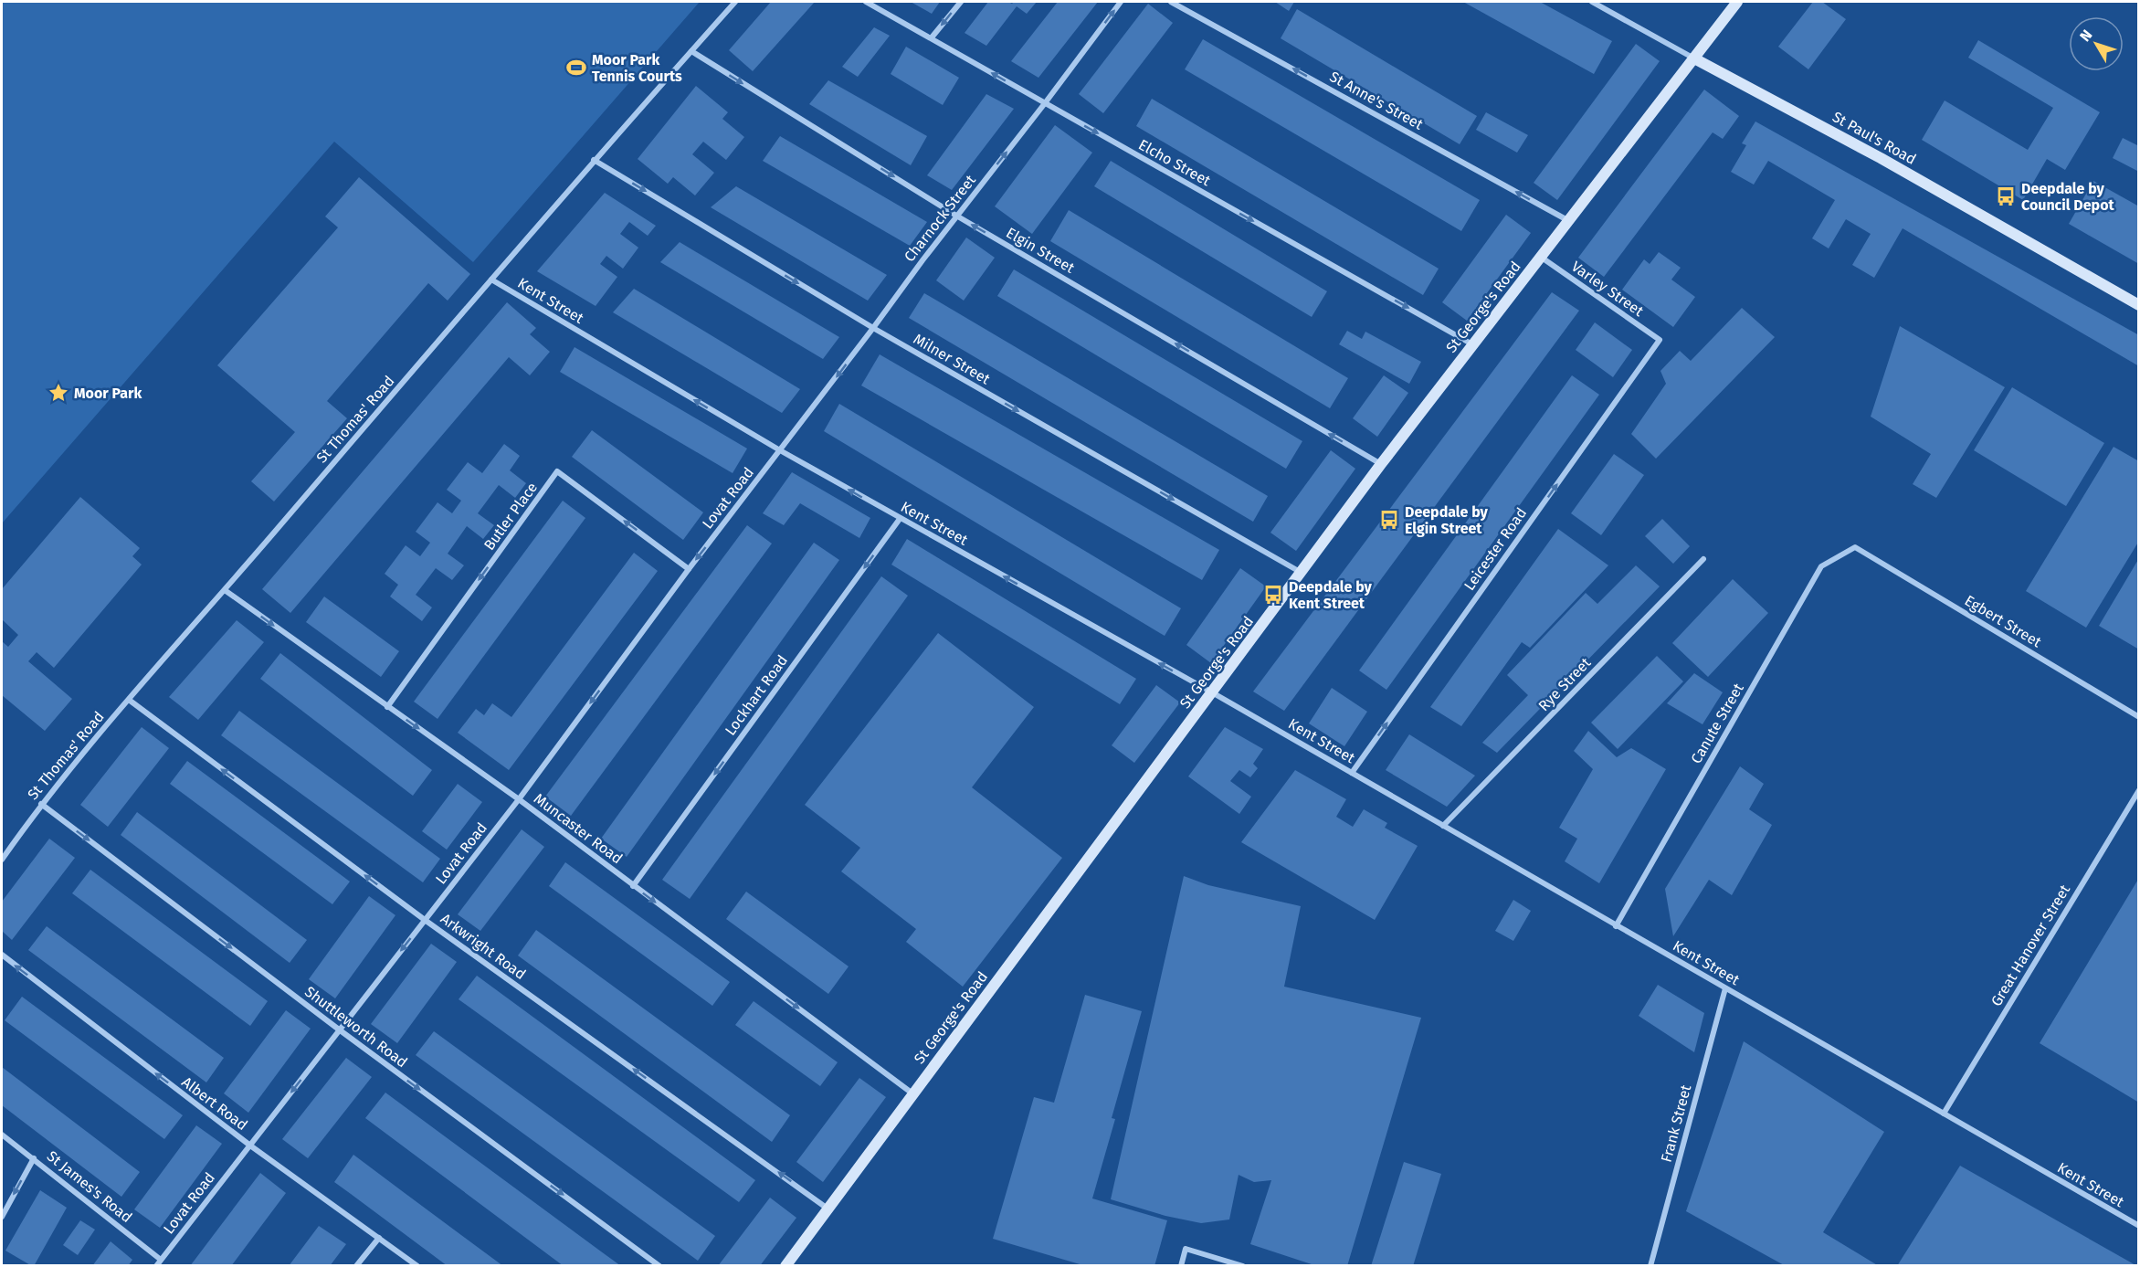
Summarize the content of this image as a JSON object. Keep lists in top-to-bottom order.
{
  "streets": {
    "street": [
      "St Anne's Street",
      "St Paul's Road",
      "Elcho Street",
      "Charnock Street",
      "Elgin Street",
      "Varley Street",
      "Kent Street",
      "St George's Road",
      "Milner Street",
      "St Thomas' Road",
      "Lovat Road",
      "Butler Place",
      "Leicester Road",
      "Egbert Street",
      "Rye Street",
      "Lockhart Road",
      "Canute Street",
      "Muncaster Road",
      "Great Hanover Street",
      "Arkwright Road",
      "Shuttleworth Road",
      "Albert Road",
      "Frank Street",
      "St James's Road"
    ]
  },
  "crossings": [
    ["St Anne's Street", "St George's Road"],
    ["St Paul's Road", "St George's Road"],
    ["Elcho Street", "Charnock Street"],
    ["Elcho Street", "St George's Road"],
    ["Charnock Street", "Elgin Street"],
    ["Charnock Street", "Kent Street"],
    ["Charnock Street", "Milner Street"],
    ["Charnock Street", "Lovat Road"],
    ["Elgin Street", "St George's Road"],
    ["Elgin Street", "St Thomas' Road"],
    ["Varley Street", "St George's Road"],
    ["Varley Street", "Leicester Road"],
    ["Kent Street", "St George's Road"],
    ["Kent Street", "St Thomas' Road"],
    ["Kent Street", "Lovat Road"],
    ["Kent Street", "Leicester Road"],
    ["Kent Street", "Rye Street"],
    ["Kent Street", "Lockhart Road"],
    ["Kent Street", "Canute Street"],
    ["Kent Street", "Great Hanover Street"],
    ["Kent Street", "Frank Street"],
    ["St George's Road", "Milner Street"],
    ["St George's Road", "Muncaster Road"],
    ["St George's Road", "Arkwright Road"],
    ["Milner Street", "St Thomas' Road"],
    ["St Thomas' Road", "Muncaster Road"],
    ["St Thomas' Road", "Arkwright Road"],
    ["St Thomas' Road", "Shuttleworth Road"],
    ["Lovat Road", "Butler Place"],
    ["Lovat Road", "Muncaster Road"],
    ["Lovat Road", "Arkwright Road"],
    ["Lovat Road", "Shuttleworth Road"],
    ["Lovat Road", "Albert Road"],
    ["Lovat Road", "St James's Road"],
    ["Butler Place", "Muncaster Road"],
    ["Egbert Street", "Canute Street"],
    ["Lockhart Road", "Muncaster Road"]
  ],
  "one_way": [
    "St Anne's Street",
    "Kent Street",
    "Milner Street",
    "Lovat Road",
    "Leicester Road",
    "Lockhart Road",
    "Muncaster Road",
    "Arkwright Road",
    "Shuttleworth Road",
    "Albert Road"
  ],
  "places": {
    "sports": ["Moor Park Tennis Courts"],
    "bus stop": ["Deepdale by Council Depot", "Deepdale by Elgin Street", "Deepdale by Kent Street"],
    "place": ["Moor Park"]
  },
  "north": "top left"
}
